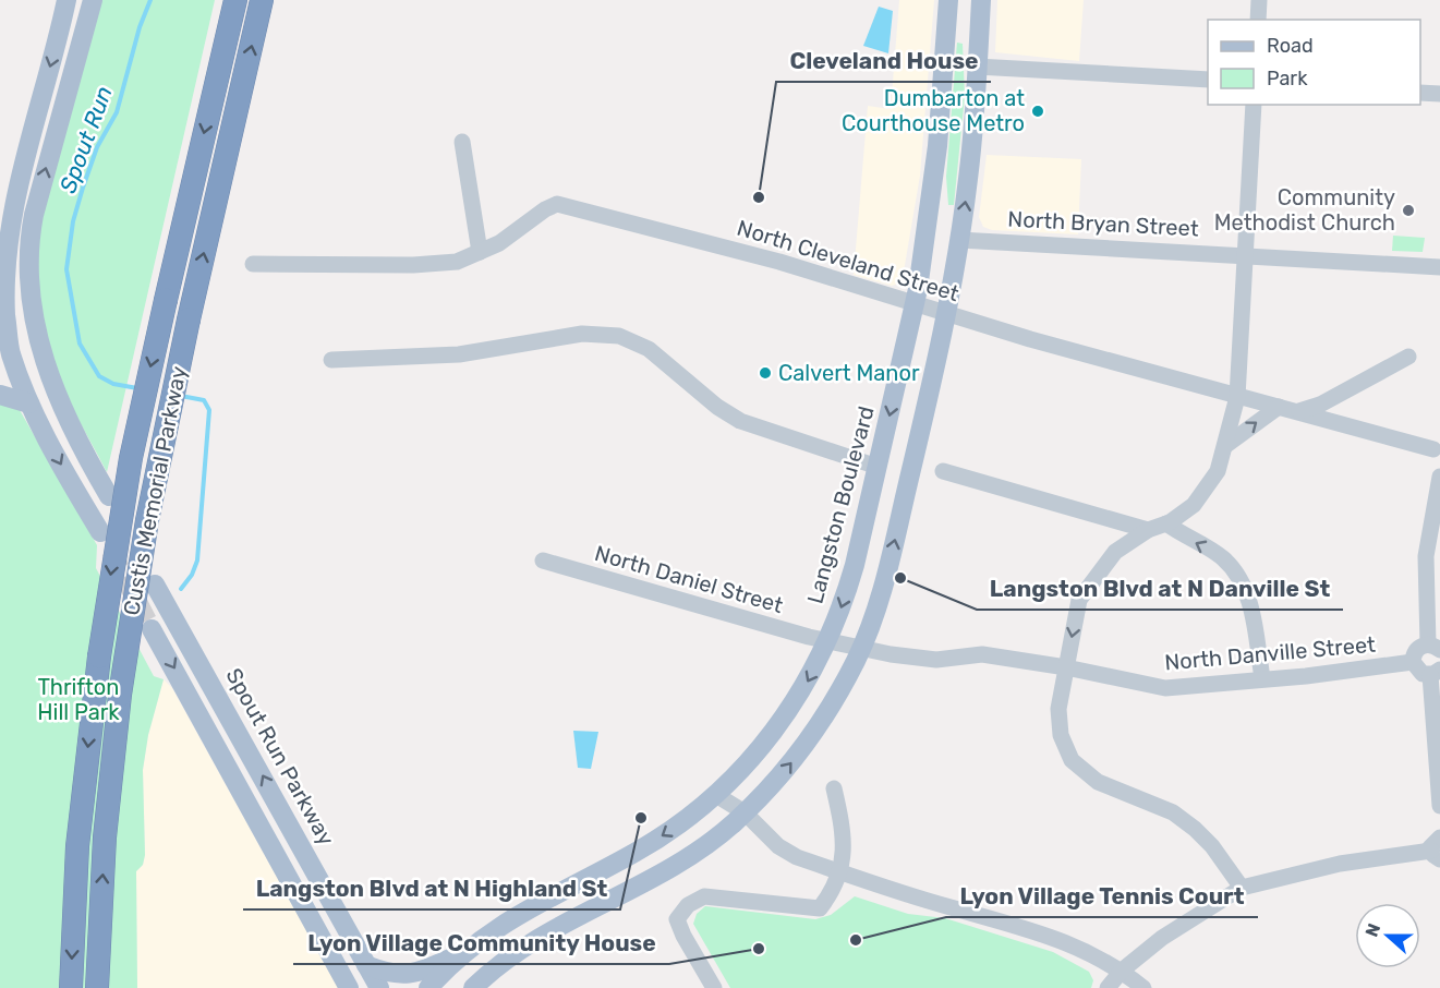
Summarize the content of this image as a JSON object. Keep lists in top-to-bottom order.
{
  "streets": {
    "highway": ["Custis Memorial Parkway"],
    "main road": ["Langston Boulevard", "Spout Run Parkway"],
    "street": [
      "North Bryan Street",
      "North Cleveland Street",
      "North Daniel Street",
      "North Danville Street"
    ]
  },
  "crossings": [
    ["North Cleveland Street", "Langston Boulevard"],
    ["Langston Boulevard", "North Daniel Street"],
    ["North Daniel Street", "North Danville Street"]
  ],
  "water": ["Spout Run"],
  "parks": ["Thrifton Hill Park"],
  "places": [
    "Dumbarton at Courthouse Metro",
    "Cleveland House",
    "Community Methodist Church",
    "Calvert Manor",
    "Langston Blvd at N Danville St",
    "Langston Blvd at N Highland St",
    "Lyon Village Tennis Court",
    "Lyon Village Community House"
  ],
  "legend": ["Road", "Park"],
  "north": "left"
}
